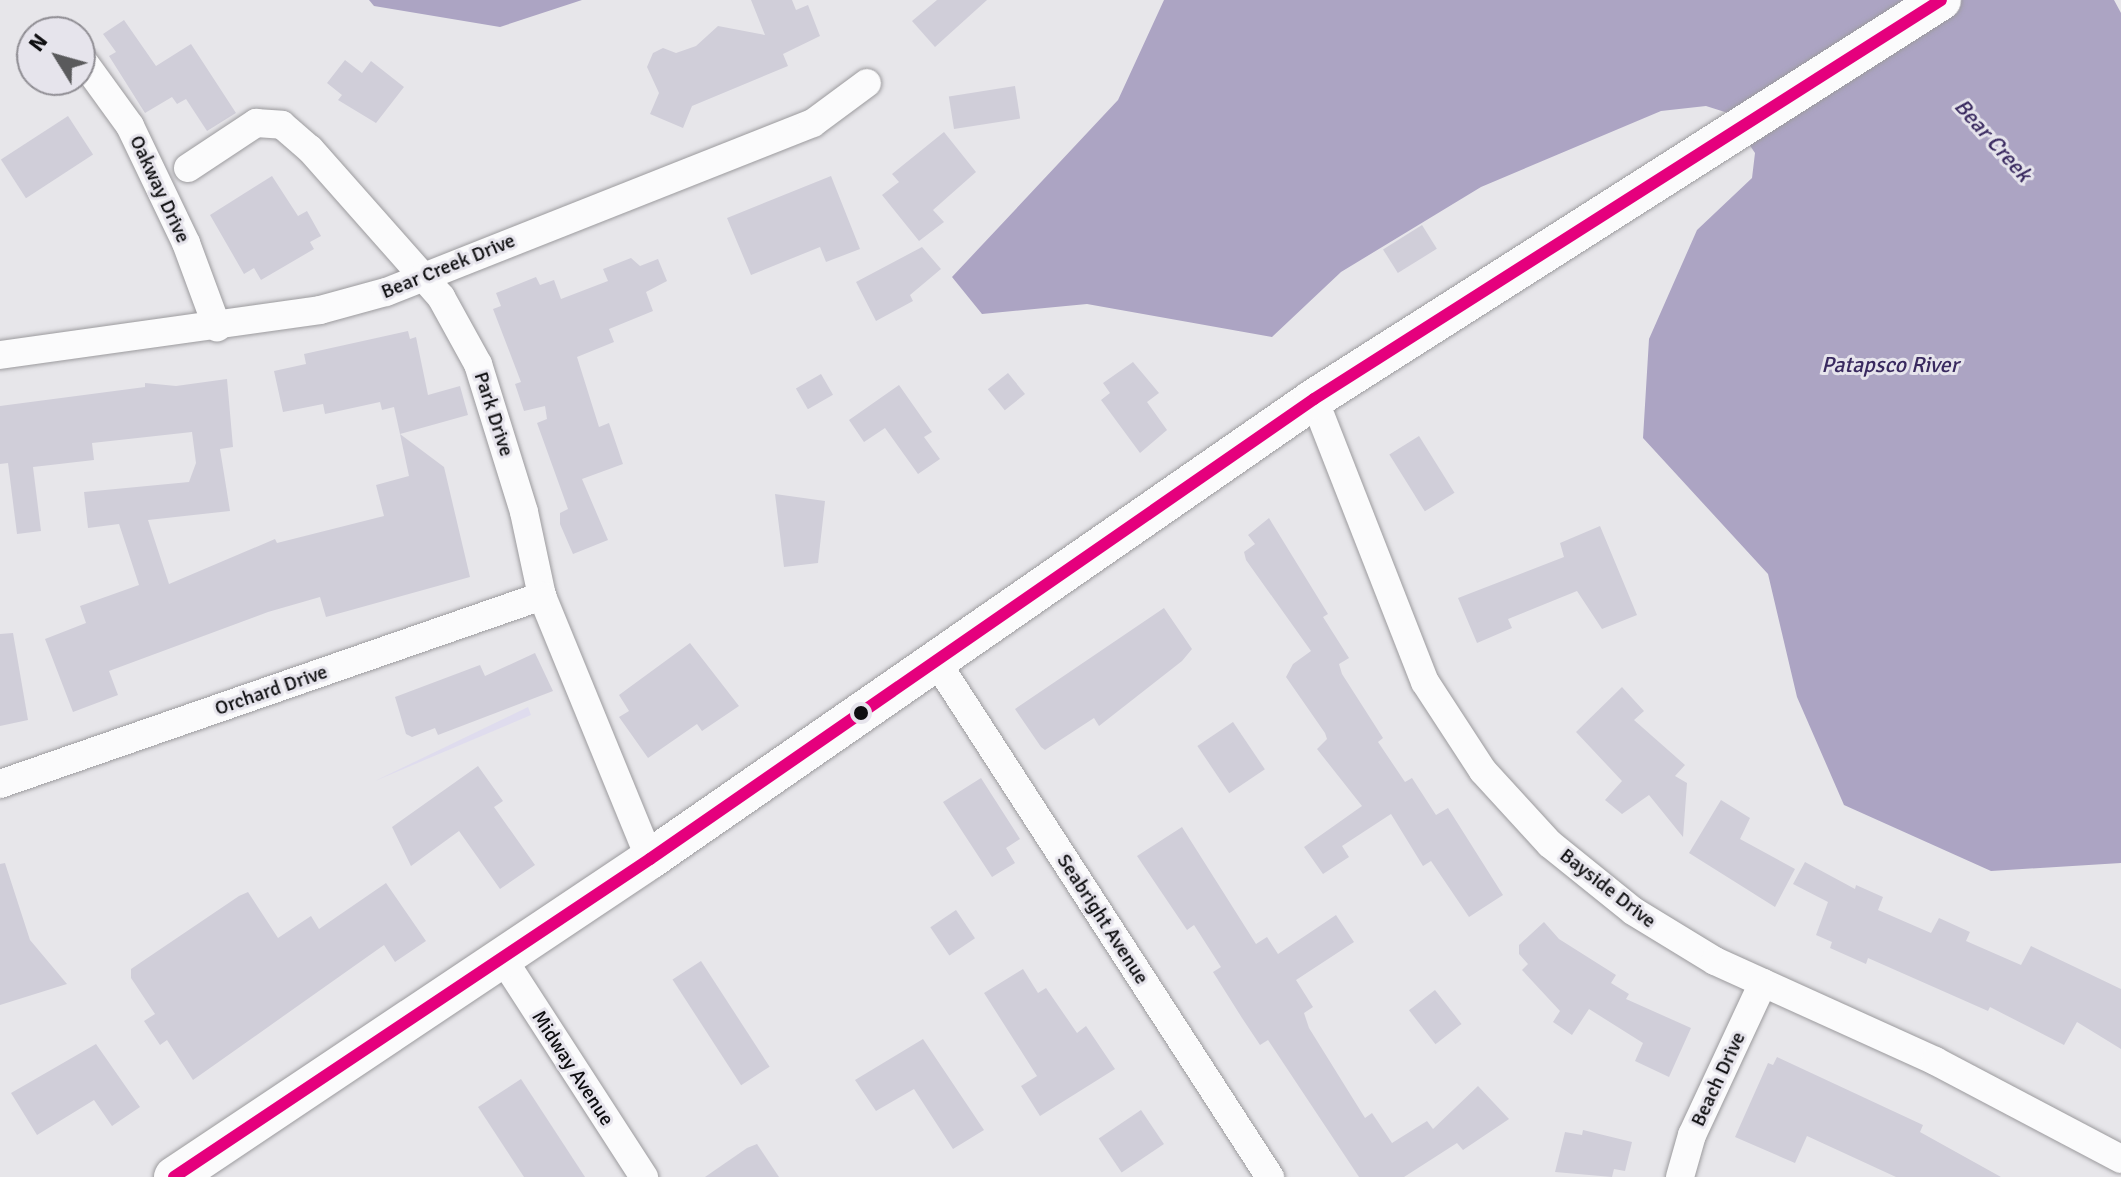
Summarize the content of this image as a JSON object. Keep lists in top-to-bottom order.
{
  "streets": {
    "street": [
      "Oakway Drive",
      "Bear Creek Drive",
      "Park Drive",
      "Orchard Drive",
      "Bayside Drive",
      "Seabright Avenue",
      "Midway Avenue",
      "Beach Drive"
    ]
  },
  "crossings": [
    ["Oakway Drive", "Bear Creek Drive"],
    ["Bear Creek Drive", "Park Drive"],
    ["Park Drive", "Orchard Drive"],
    ["Bayside Drive", "Beach Drive"]
  ],
  "water": ["Bear Creek", "Patapsco River"],
  "north": "top left"
}
